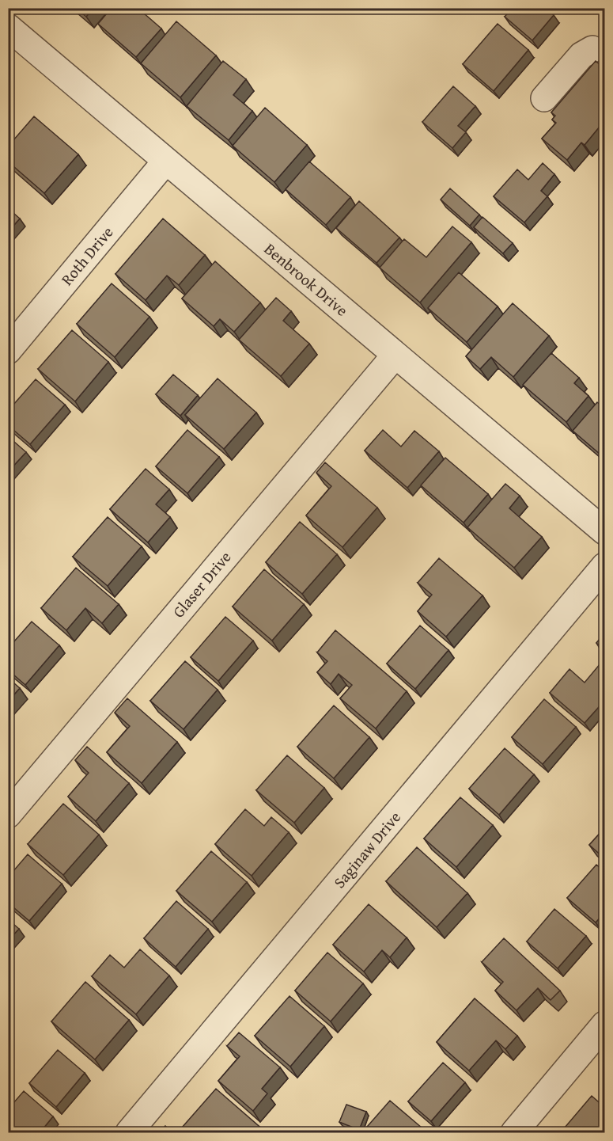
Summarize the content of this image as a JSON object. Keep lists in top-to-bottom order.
{
  "streets": {
    "street": [
      "Roth Drive",
      "Benbrook Drive",
      "Glaser Drive",
      "Saginaw Drive"
    ]
  },
  "crossings": [
    ["Roth Drive", "Benbrook Drive"],
    ["Benbrook Drive", "Glaser Drive"]
  ]
}
